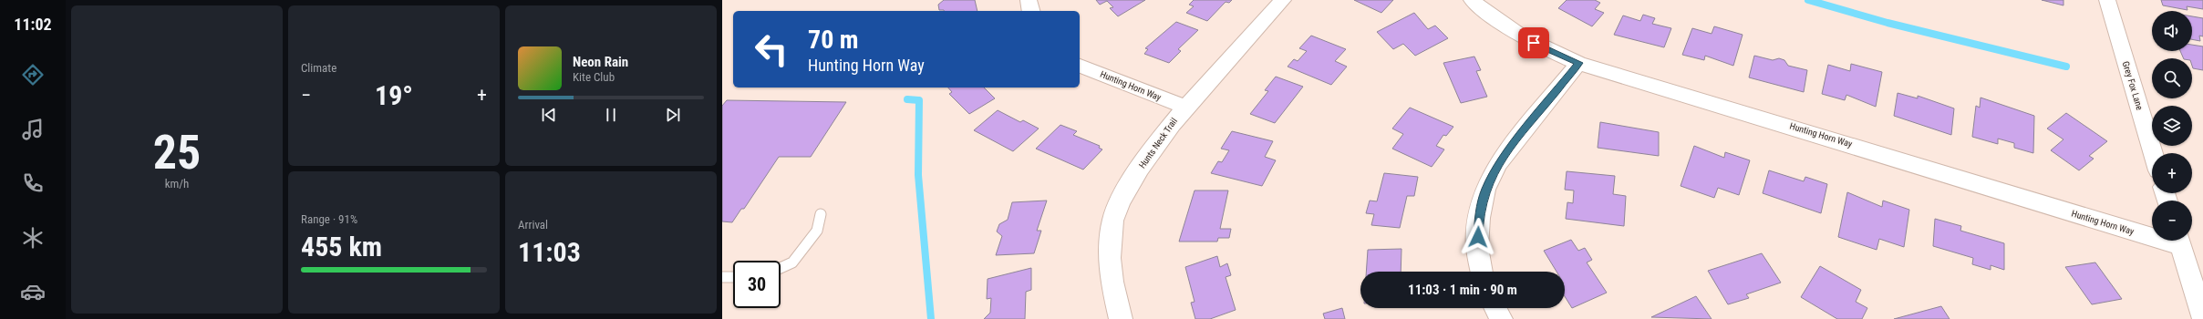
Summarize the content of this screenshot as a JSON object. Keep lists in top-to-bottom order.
{
  "streets": {
    "street": ["Hunting Horn Way", "Grey Fox Lane", "Hunts Neck Trail"]
  },
  "crossings": [
    ["Hunting Horn Way", "Hunts Neck Trail"]
  ],
  "page": {
    "tabs": "11:02",
    "tile": [
      ["25", "km/h"],
      "Climate",
      ["Range · 91%", "455 km"],
      ["Arrival", "11:03"]
    ],
    "map_buttons": ["+", "−"],
    "turn": ["70 m", "Hunting Horn Way"],
    "song": ["Neon Rain", "Kite Club"],
    "heat": ["−", "19°", "+"],
    "limit": "30",
    "trip": "11:03 · 1 min · 90 m"
  }
}
